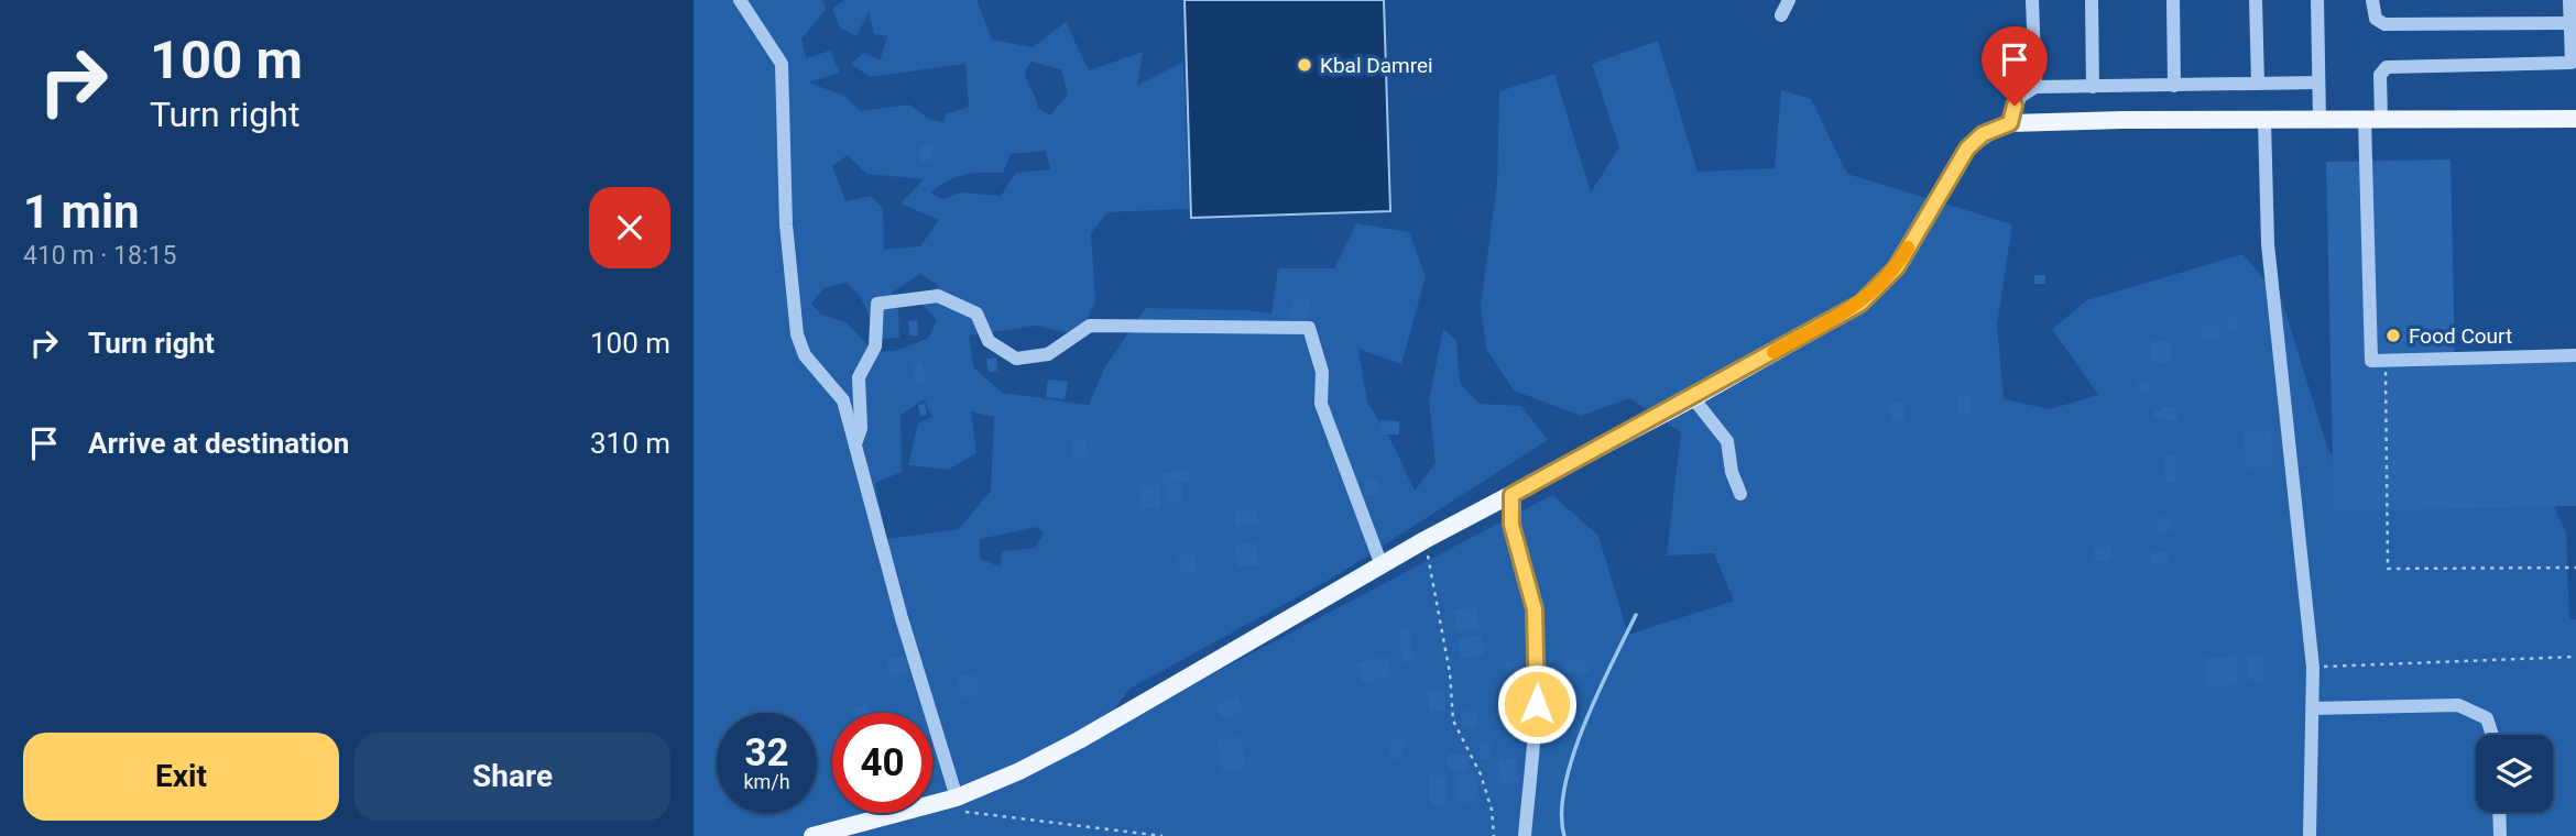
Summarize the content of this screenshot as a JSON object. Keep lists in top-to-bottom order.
{
  "places": ["Kbal Damrei", "Food Court"],
  "page": {
    "turn": ["100 m", "Turn right"],
    "heading": ["1 min", "410 m · 18:15"],
    "list": [
      {
        "name": "Turn right",
        "value": "100 m"
      },
      {
        "name": "Arrive at destination",
        "value": "310 m"
      }
    ],
    "speed": "32 km/h",
    "limit": "40",
    "buttons": ["Exit", "Share"]
  }
}
